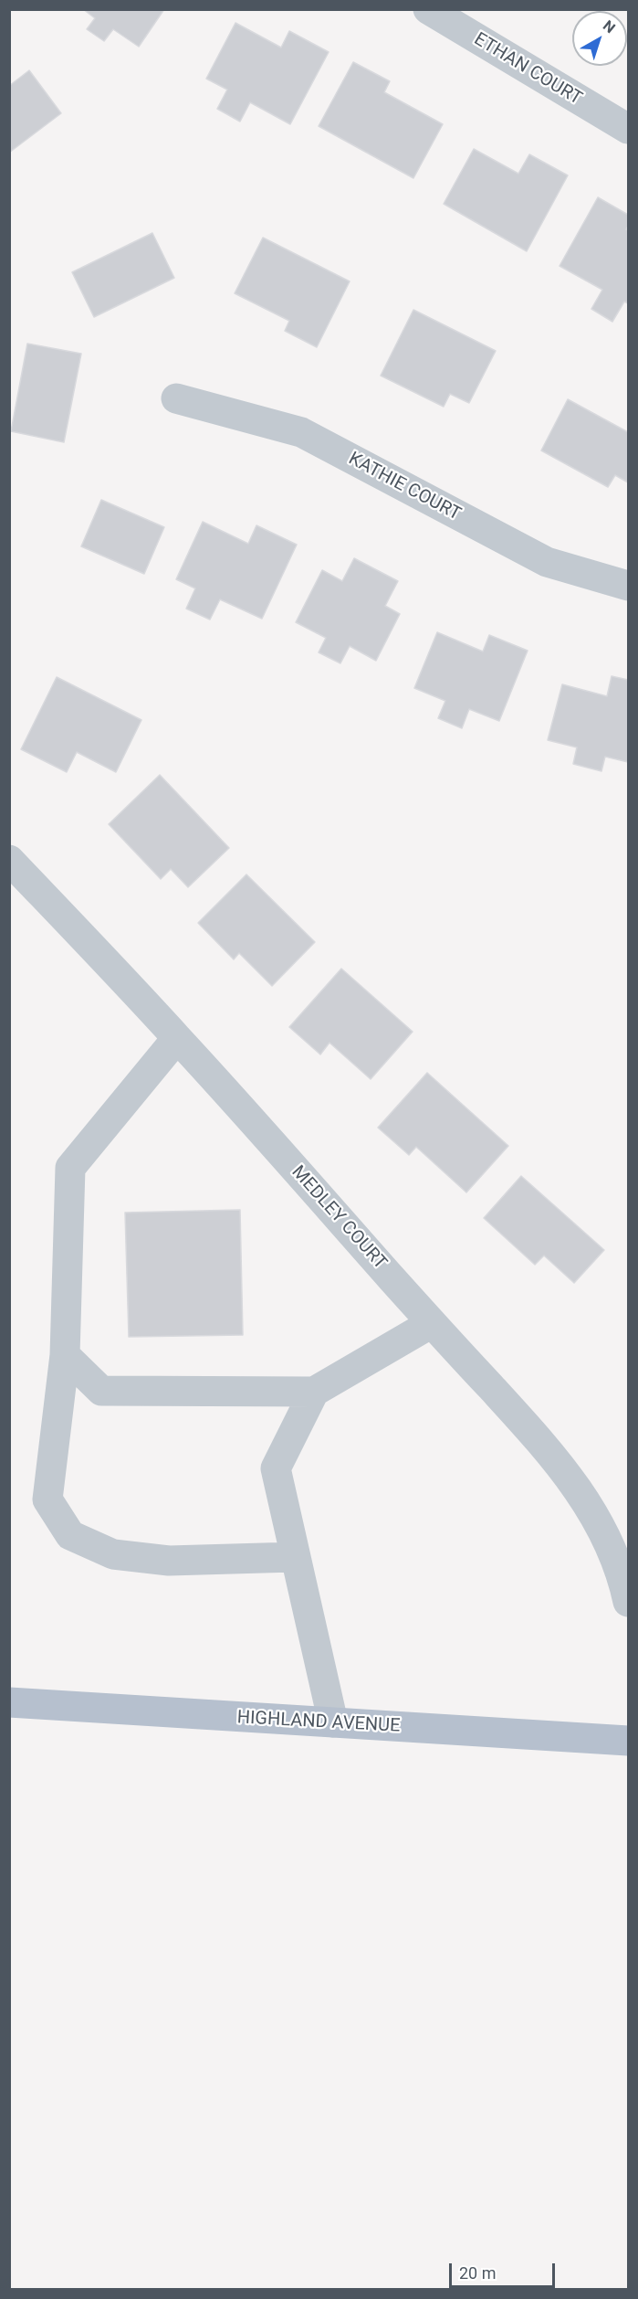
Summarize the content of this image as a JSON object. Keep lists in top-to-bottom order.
{
  "streets": {
    "main road": ["HIGHLAND AVENUE"],
    "street": ["ETHAN COURT", "KATHIE COURT", "MEDLEY COURT"]
  },
  "scale_bar": "20 m",
  "north": "top right"
}
